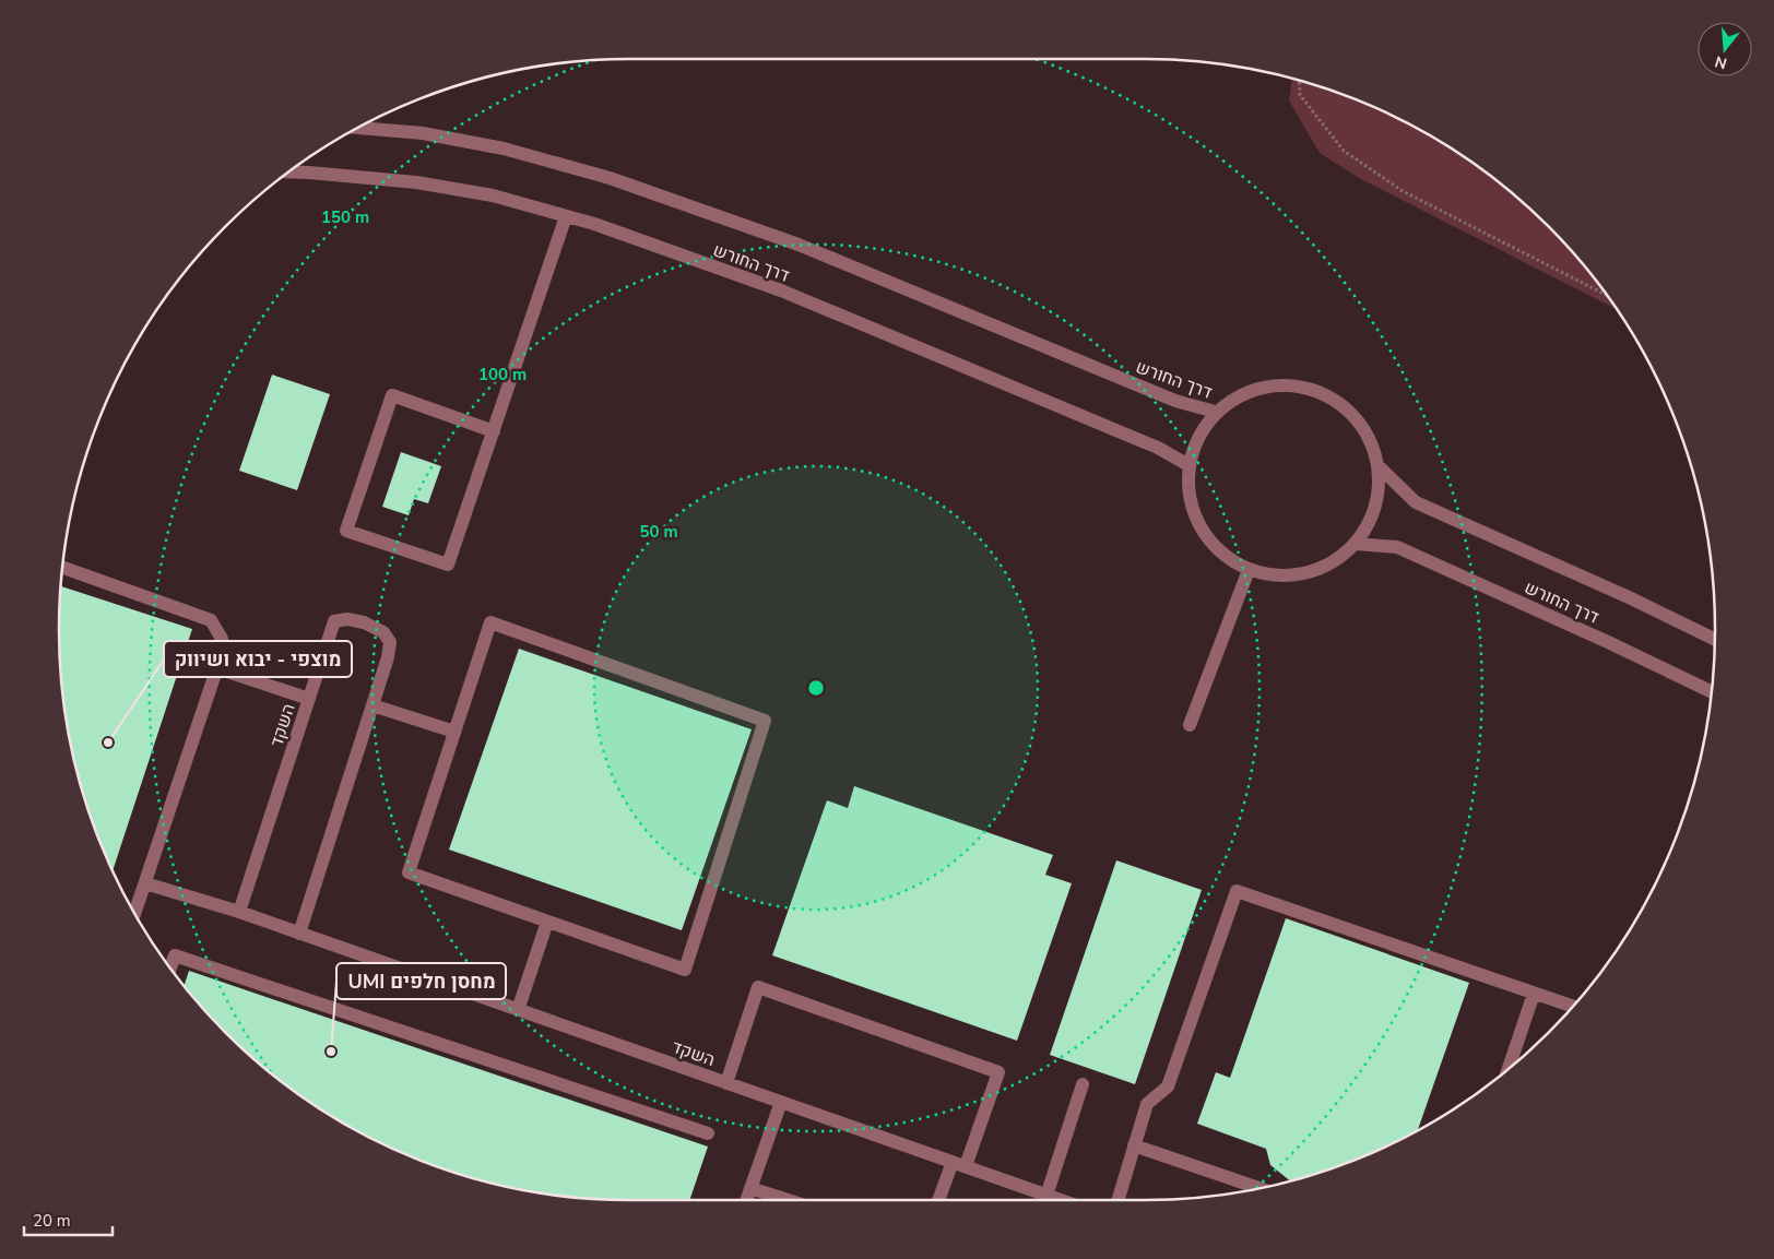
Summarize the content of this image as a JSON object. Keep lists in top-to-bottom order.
{
  "streets": {
    "street": ["דרך החורש", "השקד"]
  },
  "places": ["מוצפי - יבוא ושיווק", "UMI מחסן חלפים"],
  "scale_bar": "20 m",
  "north": "bottom",
  "rings": ["150 m", "100 m", "50 m"]
}
